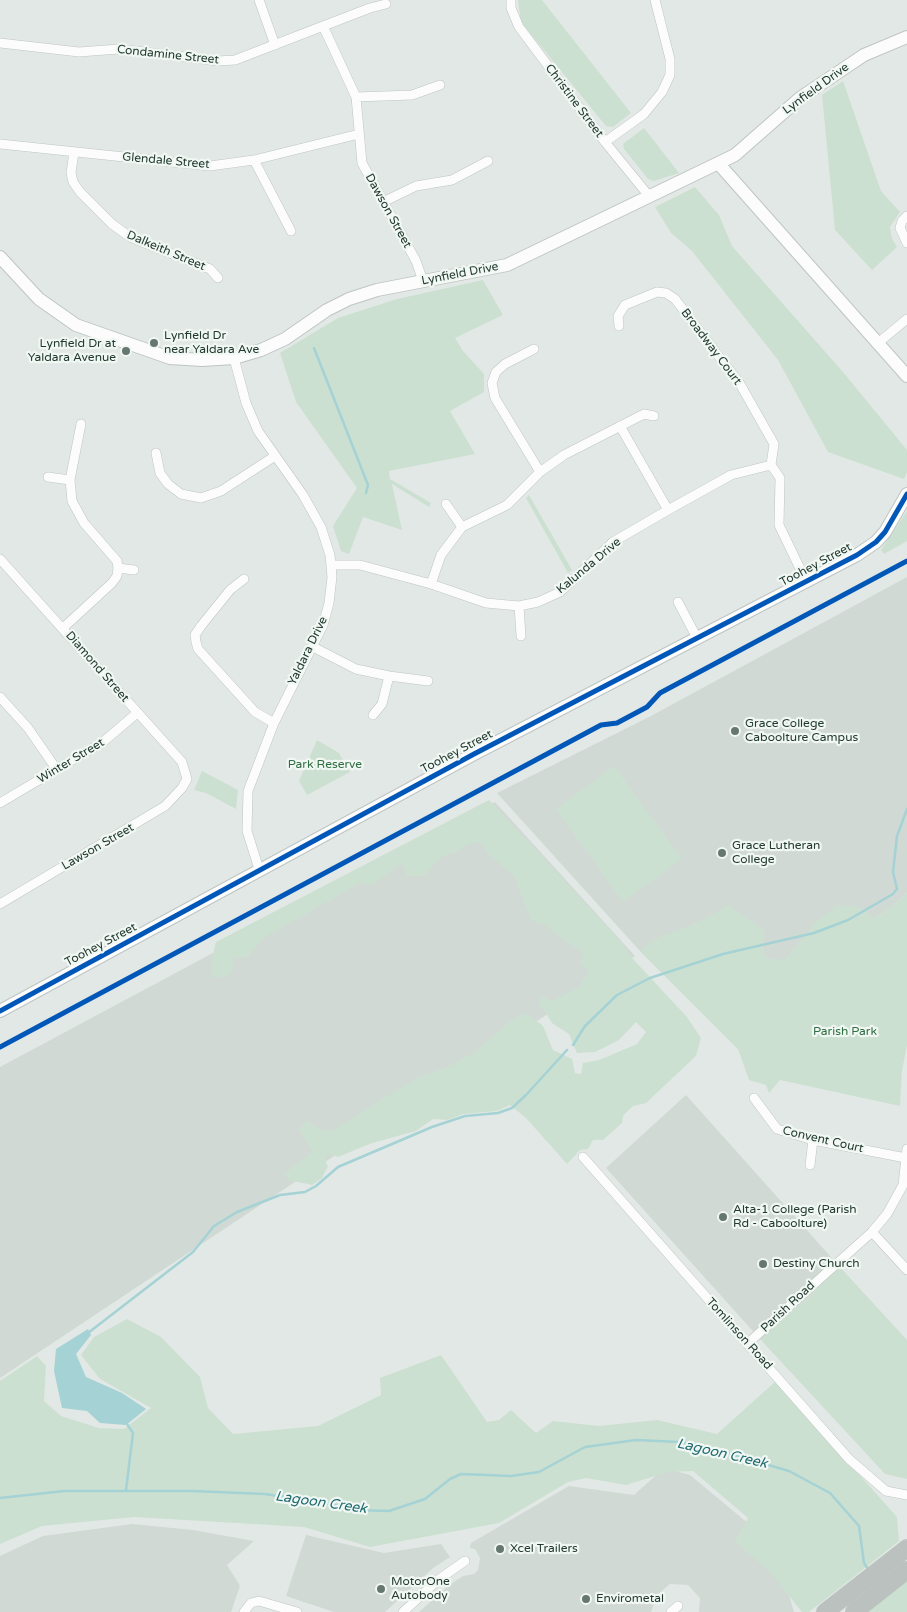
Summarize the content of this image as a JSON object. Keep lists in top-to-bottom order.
{
  "streets": {
    "street": [
      "Condamine Street",
      "Lynfield Drive",
      "Christine Street",
      "Glendale Street",
      "Dawson Street",
      "Dalkeith Street",
      "Broadway Court",
      "Toohey Street",
      "Kalunda Drive",
      "Yaldara Drive",
      "Diamond Street",
      "Winter Street",
      "Lawson Street",
      "Convent Court",
      "Parish Road",
      "Tomlinson Road"
    ]
  },
  "crossings": [
    ["Condamine Street", "Dawson Street"],
    ["Lynfield Drive", "Christine Street"],
    ["Lynfield Drive", "Dawson Street"],
    ["Lynfield Drive", "Yaldara Drive"],
    ["Glendale Street", "Dawson Street"],
    ["Glendale Street", "Dalkeith Street"],
    ["Broadway Court", "Kalunda Drive"],
    ["Toohey Street", "Yaldara Drive"],
    ["Kalunda Drive", "Yaldara Drive"],
    ["Diamond Street", "Winter Street"],
    ["Diamond Street", "Lawson Street"],
    ["Convent Court", "Parish Road"],
    ["Parish Road", "Tomlinson Road"]
  ],
  "water": ["Lagoon Creek"],
  "parks": ["Park Reserve", "Parish Park"],
  "places": [
    "Lynfield Dr near Yaldara Ave",
    "Lynfield Dr at Yaldara Avenue",
    "Grace College Caboolture Campus",
    "Grace Lutheran College",
    "Alta-1 College (Parish Rd - Caboolture)",
    "Destiny Church",
    "Xcel Trailers",
    "MotorOne Autobody",
    "Envirometal"
  ]
}
